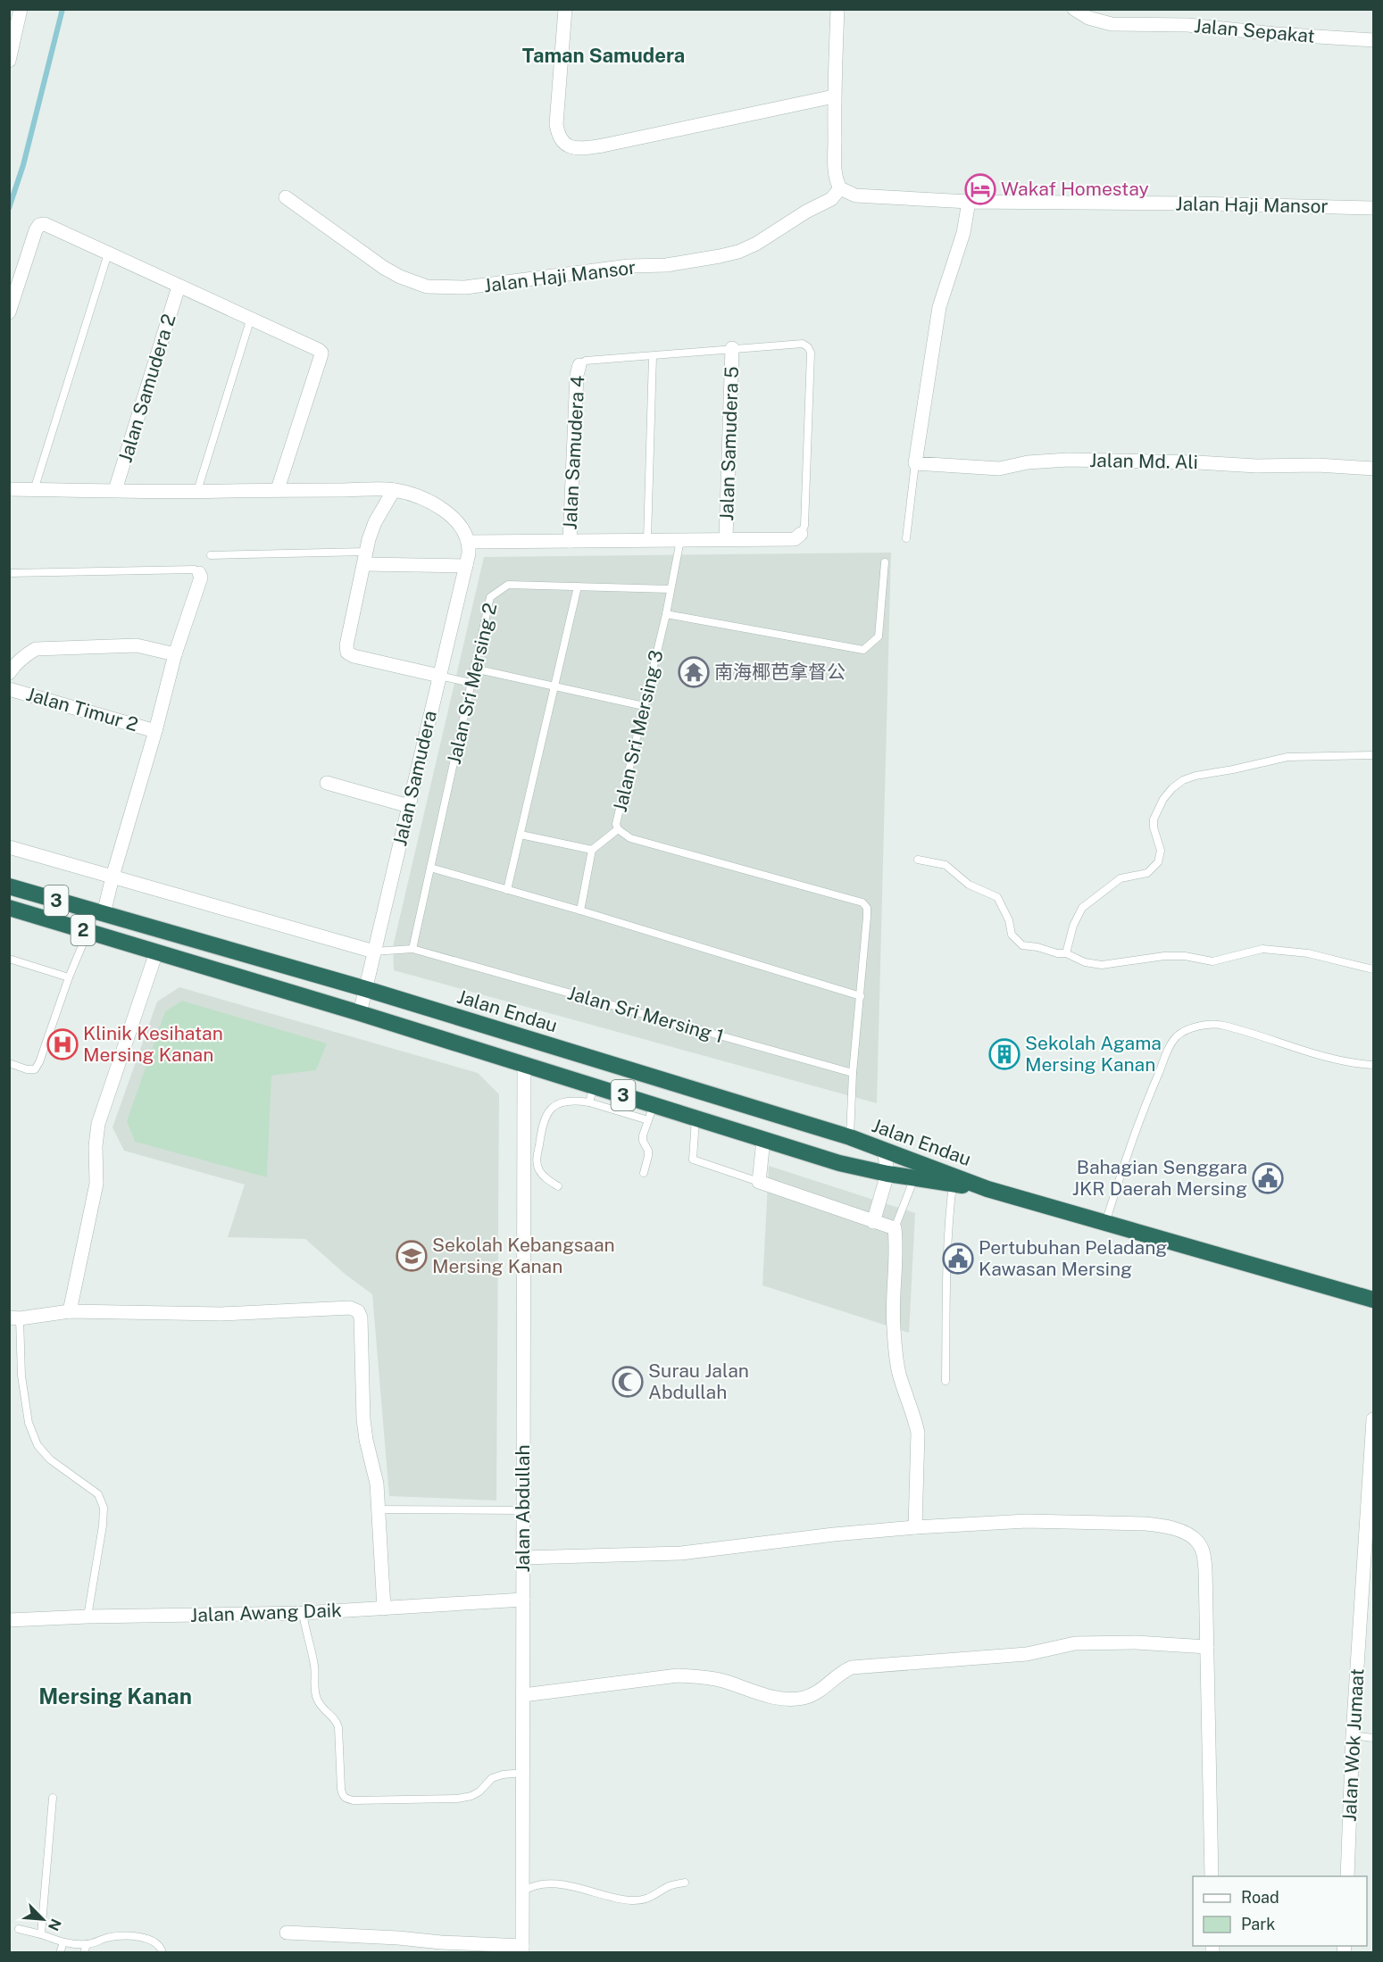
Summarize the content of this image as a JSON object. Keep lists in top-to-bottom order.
{
  "streets": {
    "highway": ["3", "2", "Jalan Endau"],
    "street": [
      "Jalan Sepakat",
      "Jalan Haji Mansor",
      "Jalan Samudera 2",
      "Jalan Samudera 5",
      "Jalan Samudera 4",
      "Jalan Md. Ali",
      "Jalan Timur 2",
      "Jalan Samudera",
      "Jalan Abdullah",
      "Jalan Awang Daik",
      "Jalan Wok Jumaat"
    ],
    "lane": ["Jalan Sri Mersing 2", "Jalan Sri Mersing 3", "Jalan Sri Mersing 1"]
  },
  "crossings": [
    ["Jalan Sri Mersing 2", "Jalan Sri Mersing 3"],
    ["Jalan Sri Mersing 2", "Jalan Sri Mersing 1"],
    ["Jalan Samudera", "Jalan Endau"],
    ["Jalan Samudera", "Jalan Sri Mersing 1"],
    ["Jalan Endau", "Jalan Abdullah"],
    ["Jalan Abdullah", "Jalan Awang Daik"]
  ],
  "districts": ["Taman Samudera", "Mersing Kanan"],
  "places": {
    "hotel": ["Wakaf Homestay"],
    "temple": ["南海椰芭拿督公"],
    "hospital": ["Klinik Kesihatan Mersing Kanan"],
    "building": ["Sekolah Agama Mersing Kanan"],
    "public building": ["Bahagian Senggara JKR Daerah Mersing", "Pertubuhan Peladang Kawasan Mersing"],
    "school or university": ["Sekolah Kebangsaan Mersing Kanan"],
    "mosque": ["Surau Jalan Abdullah"]
  },
  "legend": ["Road", "Park"],
  "north": "bottom right"
}
